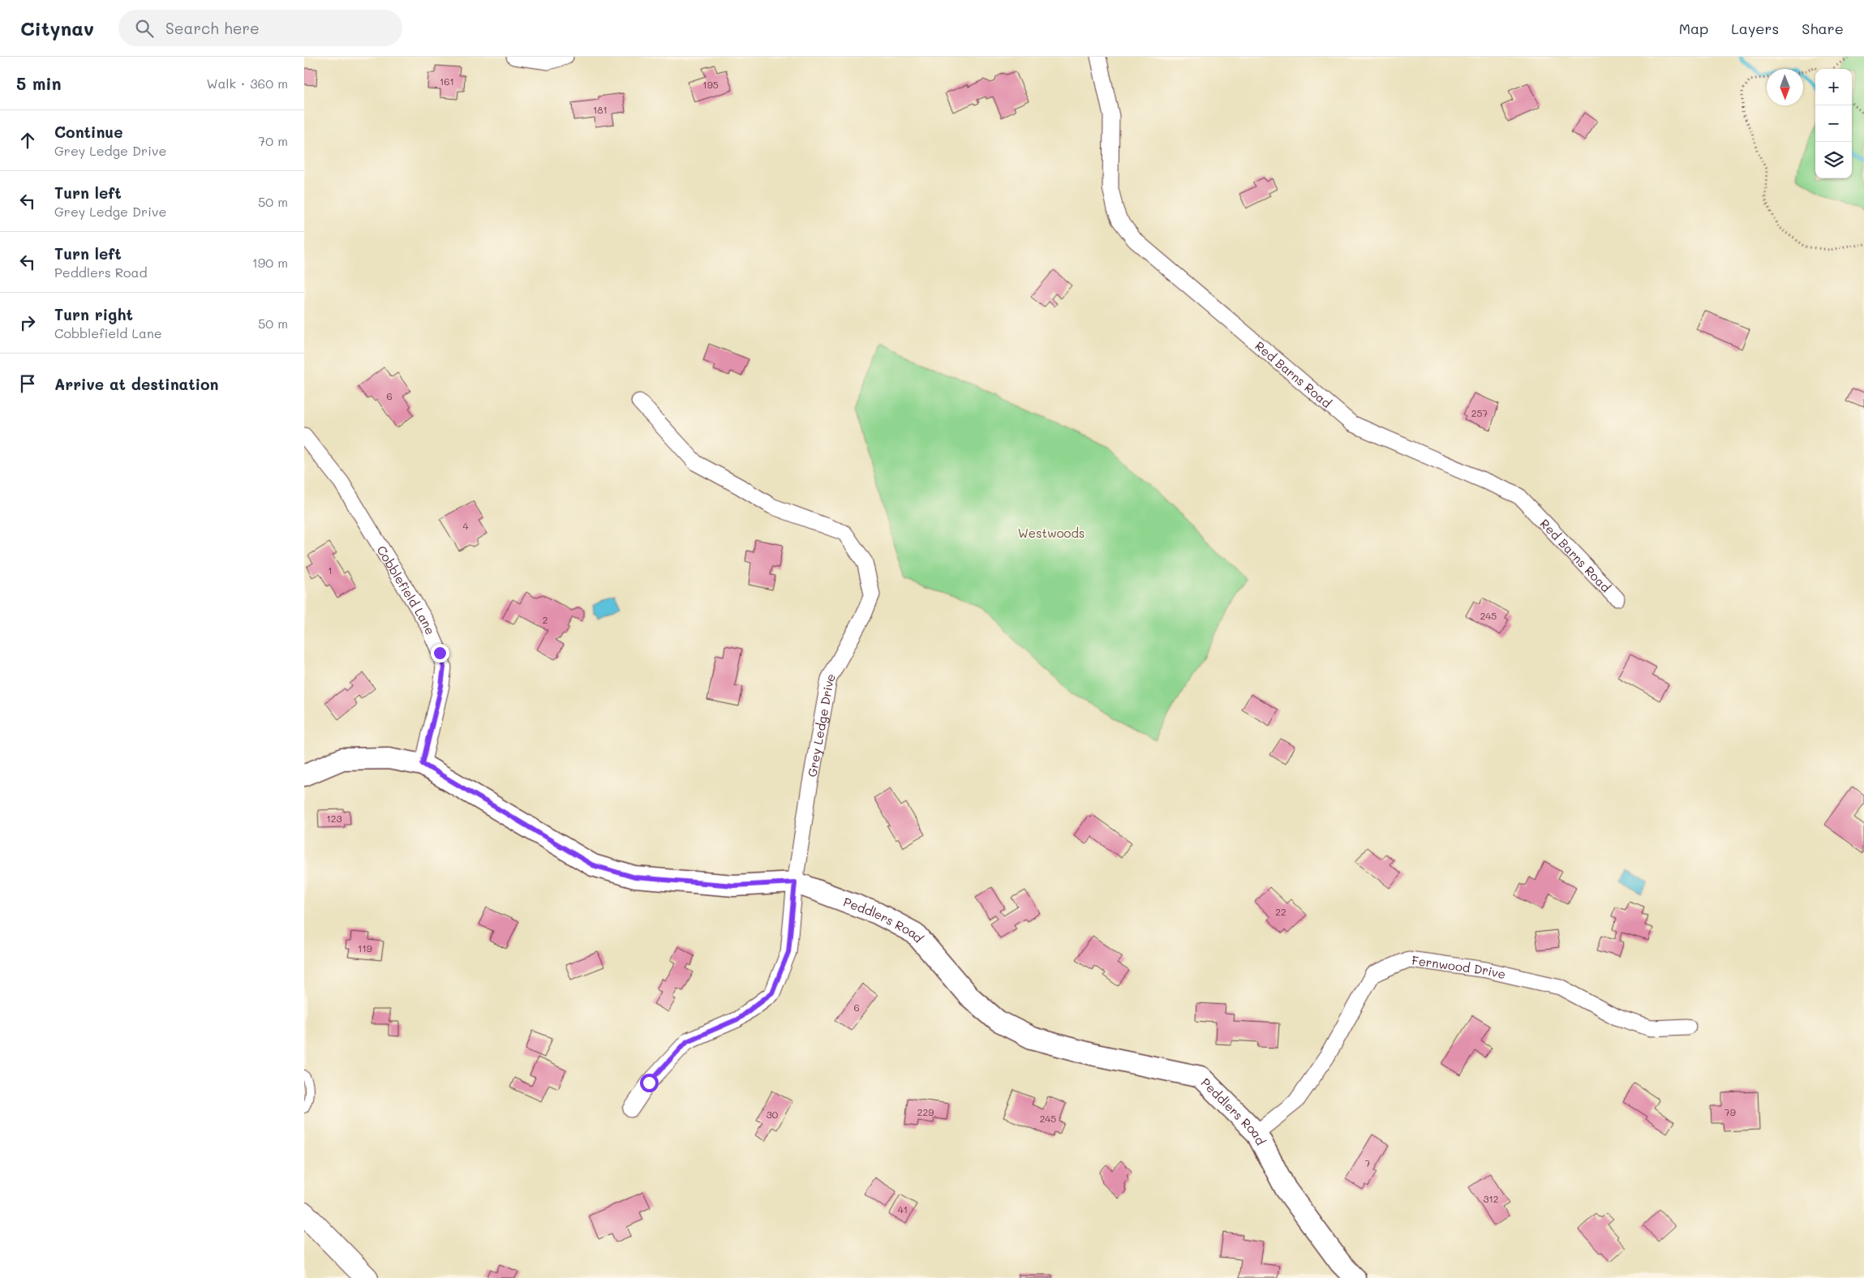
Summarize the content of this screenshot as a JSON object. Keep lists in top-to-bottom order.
{
  "streets": {
    "street": [
      "Red Barns Road",
      "Cobblefield Lane",
      "Grey Ledge Drive",
      "Peddlers Road",
      "Fernwood Drive"
    ]
  },
  "crossings": [
    ["Cobblefield Lane", "Peddlers Road"],
    ["Grey Ledge Drive", "Peddlers Road"],
    ["Peddlers Road", "Fernwood Drive"]
  ],
  "parks": ["Westwoods"],
  "house_numbers": [
    "161",
    "195",
    "181",
    "6",
    "257",
    "4",
    "1",
    "245",
    "2",
    "123",
    "22",
    "119",
    "6",
    "229",
    "79",
    "30",
    "245",
    "7",
    "312",
    "41"
  ],
  "north": "bottom",
  "page": {
    "header": "Citynav",
    "search": "Search here",
    "nav": ["Map", "Layers", "Share"],
    "heading": ["5 min", "Walk · 360 m"],
    "map_buttons": ["+", "−"],
    "list": [
      ["Continue", "Grey Ledge Drive", "70 m"],
      ["Turn left", "Grey Ledge Drive", "50 m"],
      ["Turn left", "Peddlers Road", "190 m"],
      ["Turn right", "Cobblefield Lane", "50 m"],
      "Arrive at destination"
    ]
  }
}
